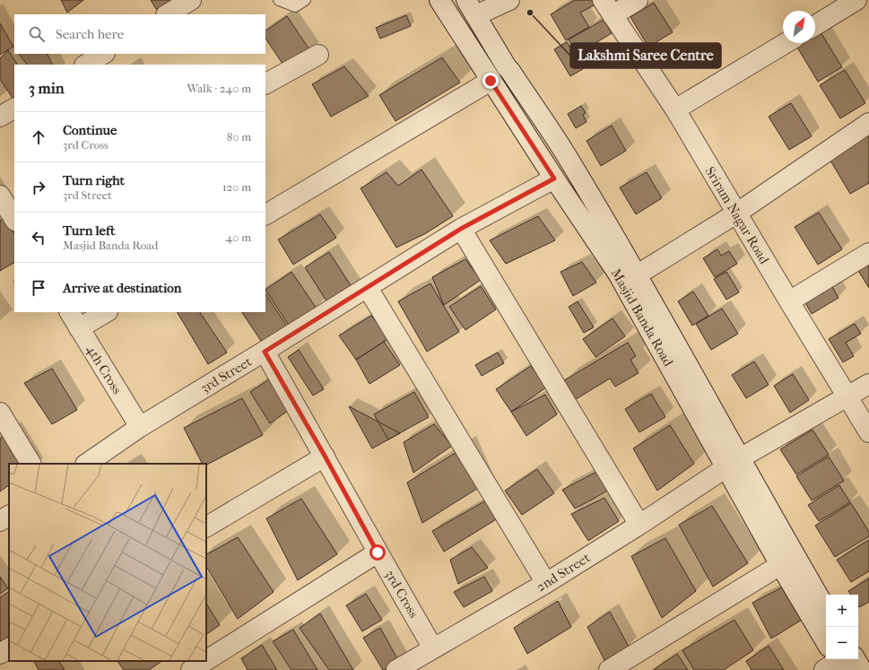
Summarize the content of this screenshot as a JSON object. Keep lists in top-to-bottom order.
{
  "streets": {
    "street": [
      "Sriram Nagar Road",
      "Masjid Banda Road",
      "4th Cross",
      "3rd Street",
      "2nd Street",
      "3rd Cross"
    ]
  },
  "crossings": [
    ["Sriram Nagar Road", "2nd Street"],
    ["Masjid Banda Road", "3rd Street"],
    ["Masjid Banda Road", "2nd Street"],
    ["4th Cross", "3rd Street"],
    ["3rd Street", "3rd Cross"],
    ["2nd Street", "3rd Cross"]
  ],
  "places": ["Lakshmi Saree Centre"],
  "north": "top right",
  "page": {
    "search": "Search here",
    "heading": ["3 min", "Walk · 240 m"],
    "list": [
      ["Continue", "3rd Cross", "80 m"],
      ["Turn right", "3rd Street", "120 m"],
      ["Turn left", "Masjid Banda Road", "40 m"],
      "Arrive at destination"
    ],
    "map_buttons": ["+", "−"]
  }
}
